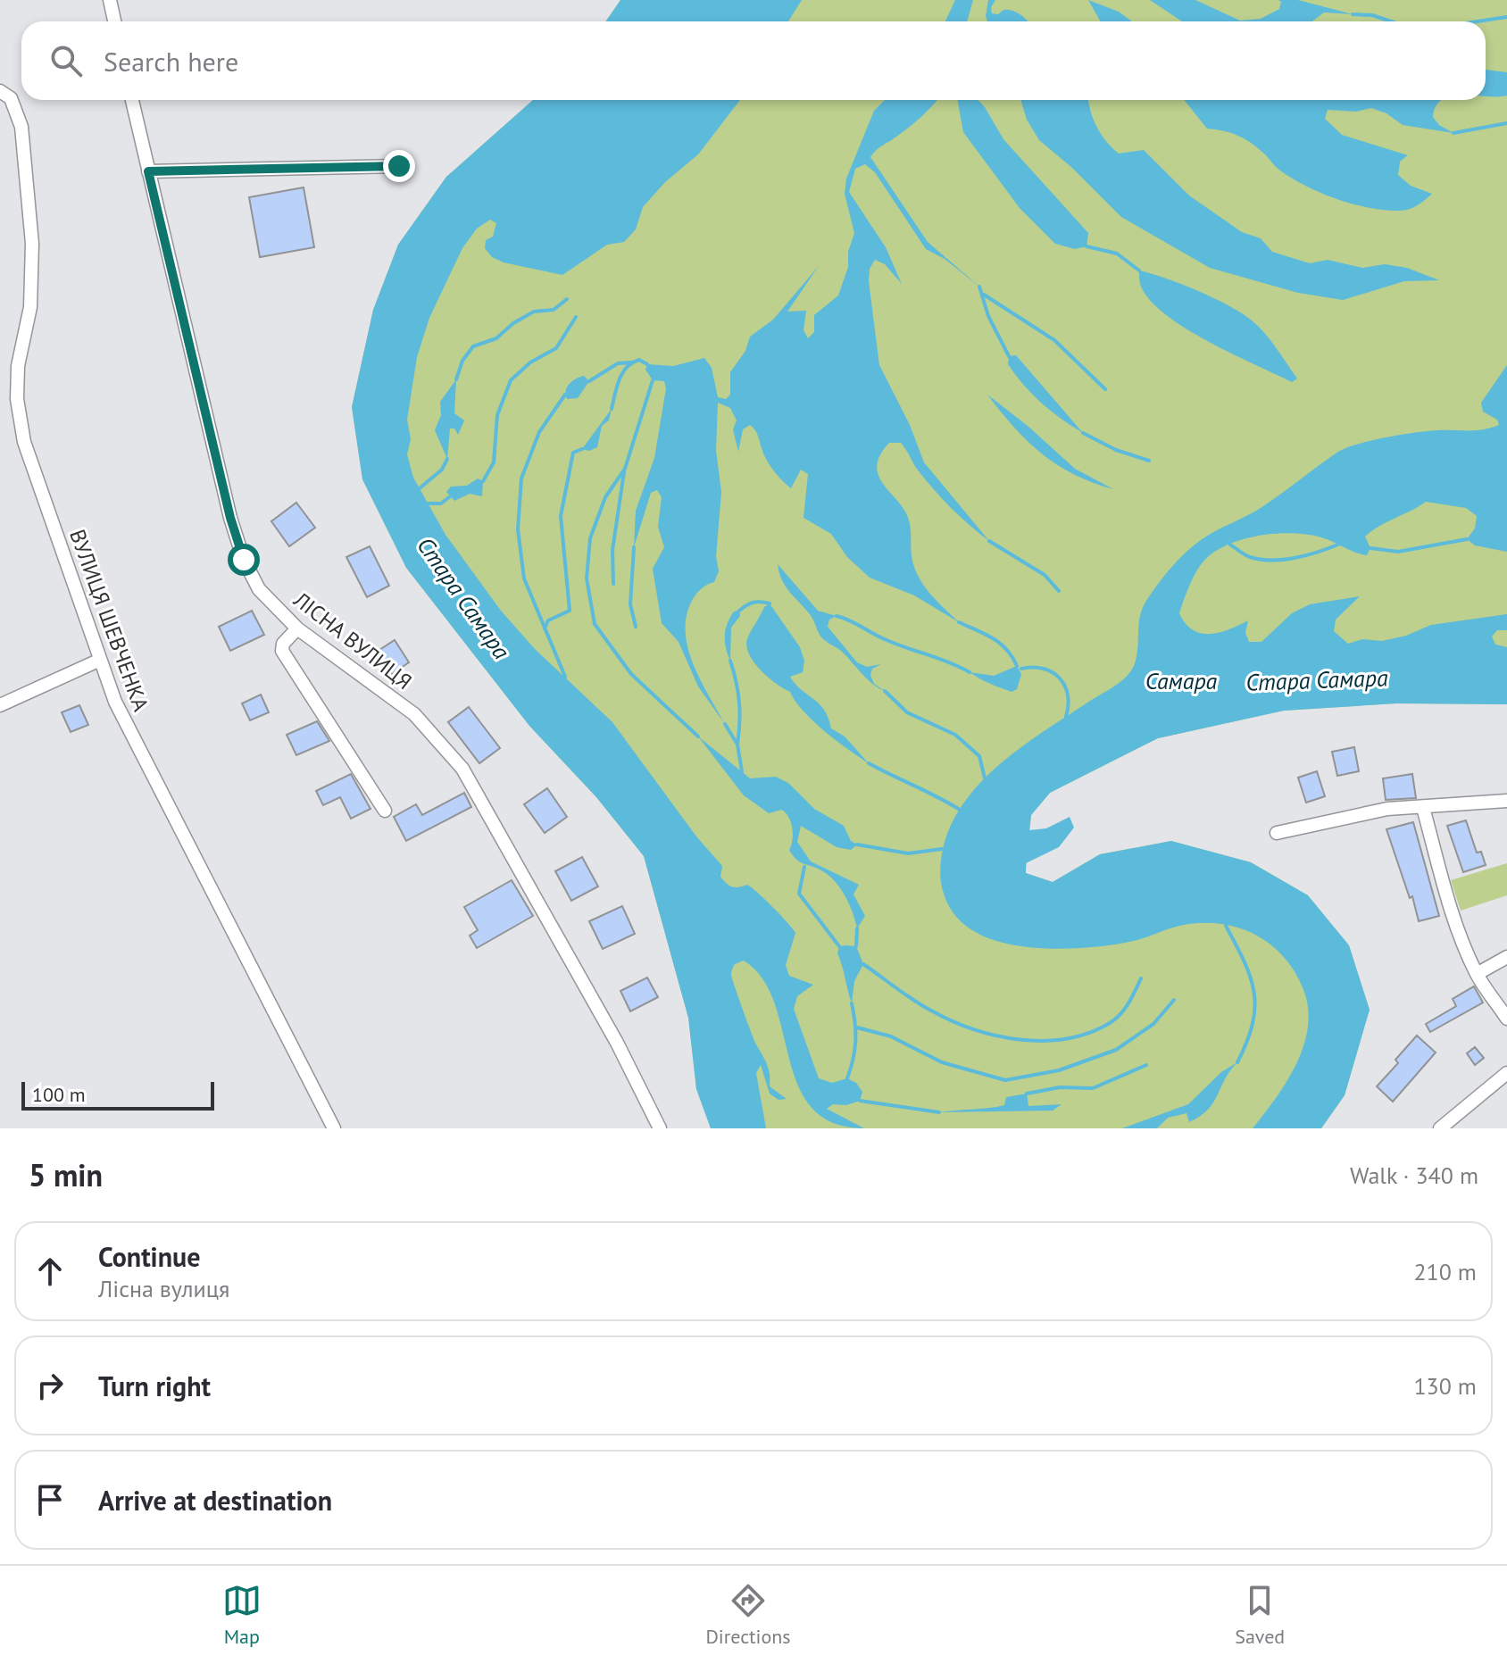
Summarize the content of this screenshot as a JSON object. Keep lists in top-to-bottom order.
{
  "streets": {
    "street": ["ВУЛИЦЯ ШЕВЧЕНКА", "ЛІСНА ВУЛИЦЯ"]
  },
  "water": ["Стара Самара", "Самара"],
  "scale_bar": "100 m",
  "page": {
    "search": "Search here",
    "scale": "100 m",
    "heading": ["5 min", "Walk · 340 m"],
    "list": [
      ["Continue", "Лісна вулиця", "210 m"],
      ["Turn right", "130 m"],
      "Arrive at destination"
    ],
    "nav": ["Map", "Directions", "Saved"]
  }
}
